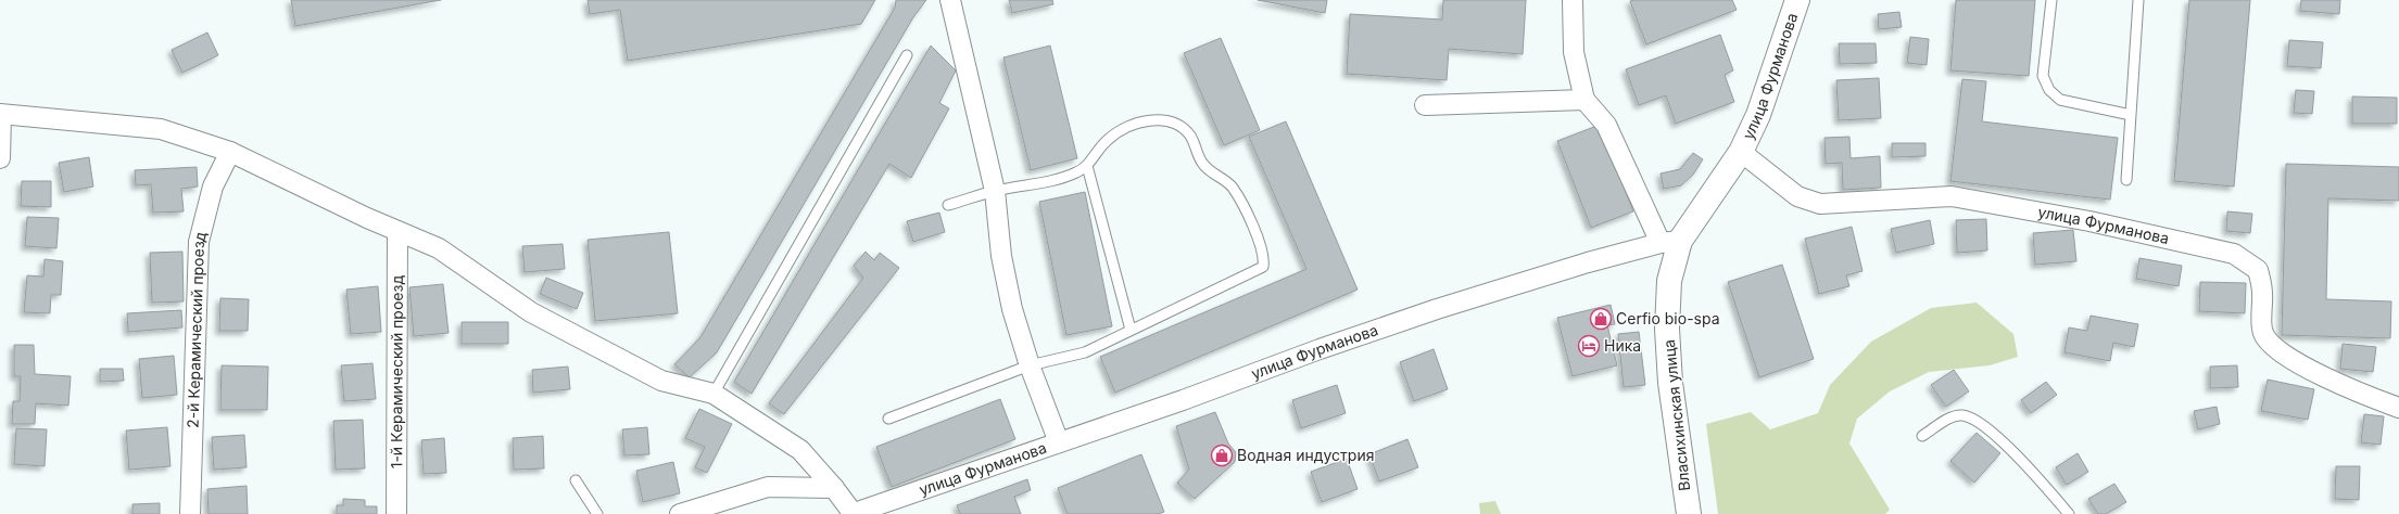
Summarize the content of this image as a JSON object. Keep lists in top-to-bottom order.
{
  "streets": {
    "street": [
      "улица Фурманова",
      "2-й Керамический проезд",
      "1-й Керамический проезд",
      "Власихинская улица"
    ]
  },
  "crossings": [
    ["улица Фурманова", "Власихинская улица"]
  ],
  "places": {
    "shop": ["Cerfio bio-spa", "Водная индустрия"],
    "hotel": ["Ника"]
  }
}
